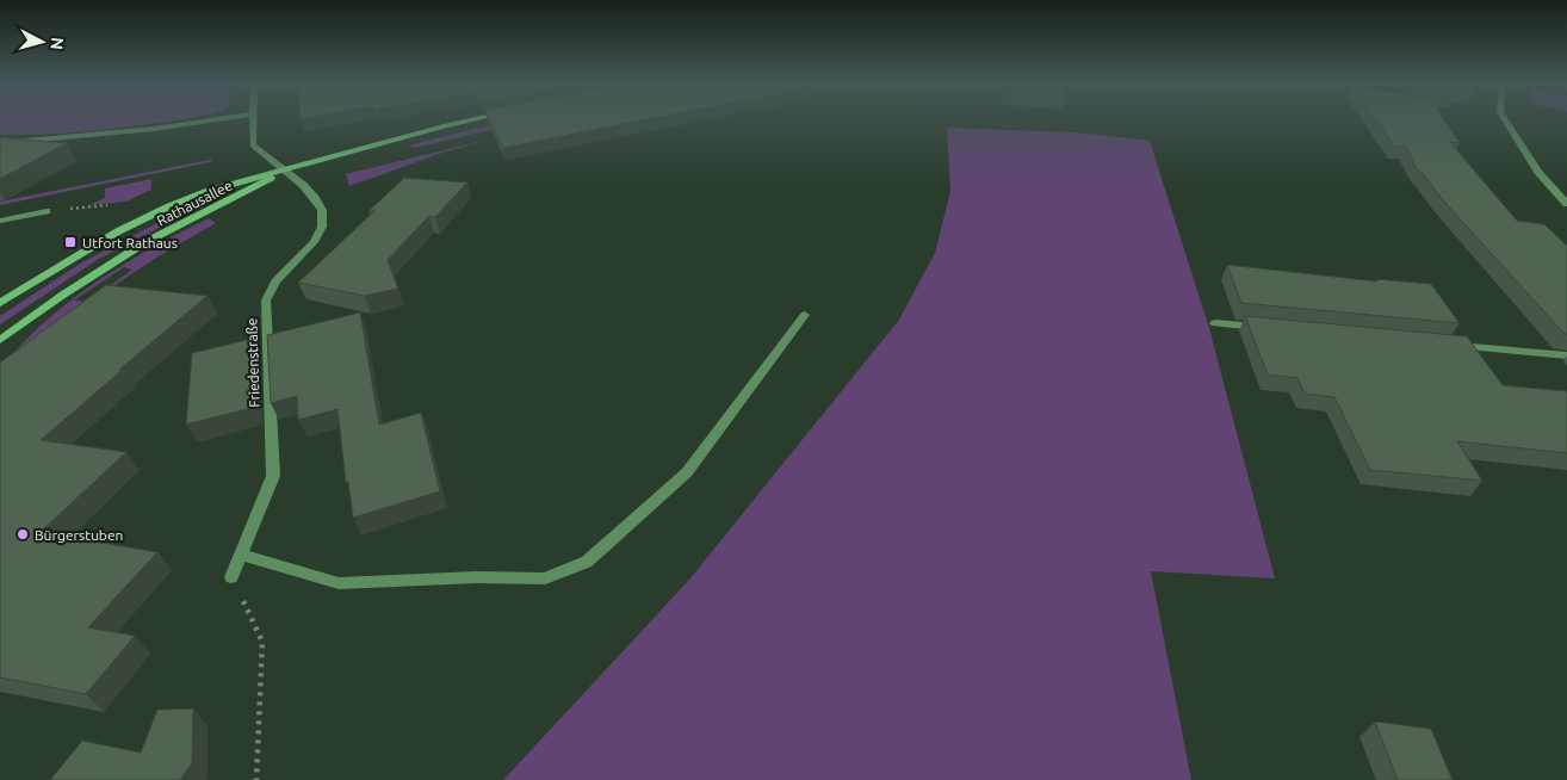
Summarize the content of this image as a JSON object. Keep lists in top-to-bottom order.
{
  "streets": {
    "street": ["Rathausallee", "Friedenstraße"]
  },
  "crossings": [
    ["Rathausallee", "Friedenstraße"]
  ],
  "places": {
    "transit": ["Utfort Rathaus"],
    "other": ["Bürgerstuben"]
  },
  "north": "right"
}
